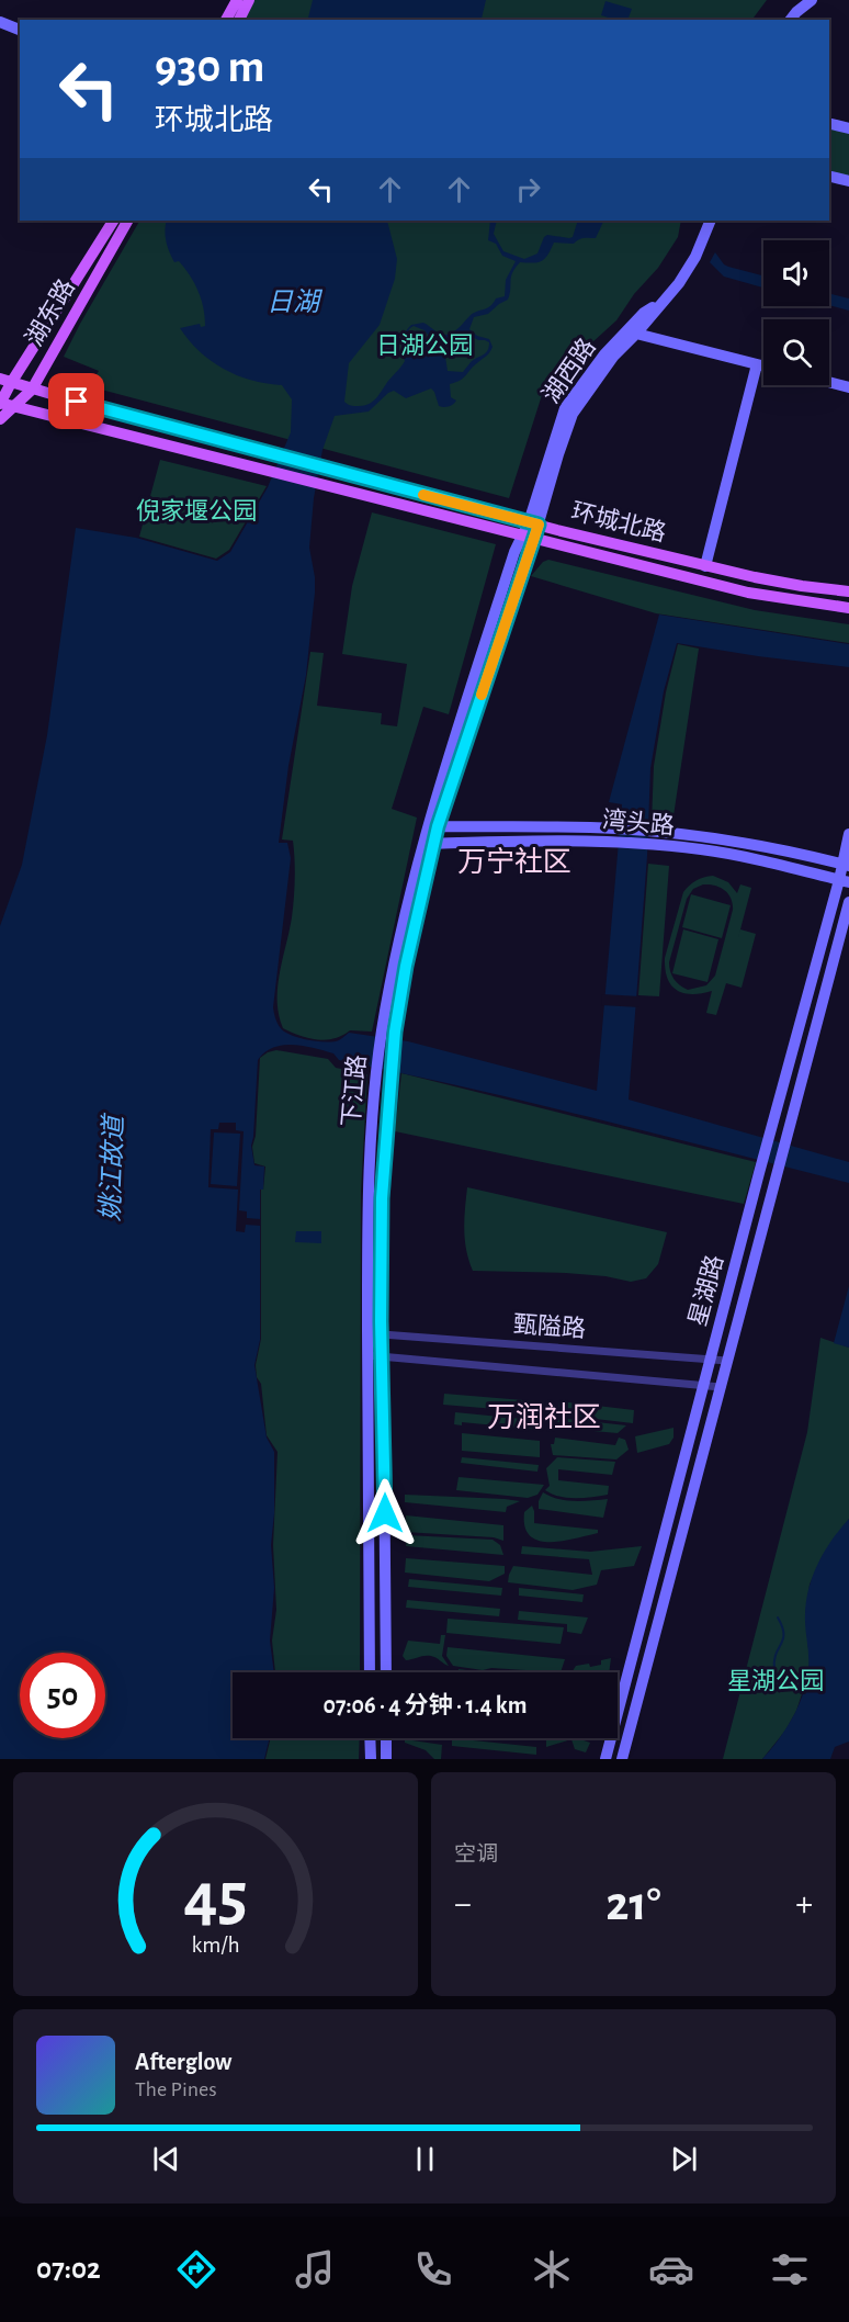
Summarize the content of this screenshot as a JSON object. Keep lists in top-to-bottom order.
{
  "streets": {
    "main road": [
      "湖东路",
      "湖西路",
      "环城北路",
      "湾头路",
      "下江路",
      "星湖路"
    ],
    "street": ["甄隘路"]
  },
  "crossings": [
    ["湖东路", "环城北路"],
    ["湖西路", "环城北路"],
    ["湖西路", "下江路"],
    ["环城北路", "下江路"],
    ["湾头路", "下江路"],
    ["湾头路", "星湖路"],
    ["下江路", "甄隘路"],
    ["星湖路", "甄隘路"]
  ],
  "districts": ["万宁社区", "万润社区"],
  "water": ["日湖", "姚江故道"],
  "parks": ["日湖公园", "倪家堰公园", "星湖公园"],
  "page": {
    "turn": ["930 m", "环城北路"],
    "limit": "50",
    "trip": "07:06 · 4 分钟 · 1.4 km",
    "tile": "空调",
    "heat": ["−", "21°", "+"],
    "song": ["Afterglow", "The Pines"],
    "tabs": "07:02",
    "gauge": ["45", "km/h"]
  }
}
